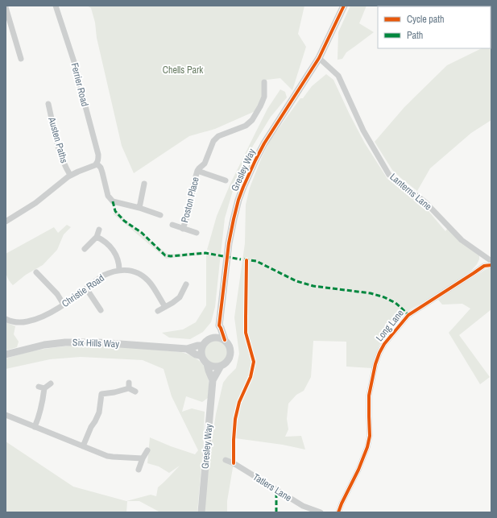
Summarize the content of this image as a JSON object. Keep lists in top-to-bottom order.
{
  "streets": {
    "street": [
      "Ferrier Road",
      "Austen Paths",
      "Gresley Way",
      "Lanterns Lane",
      "Poston Place",
      "Christie Road",
      "Long Lane",
      "Six Hills Way",
      "Tatlers Lane"
    ]
  },
  "crossings": [
    ["Gresley Way", "Lanterns Lane"],
    ["Gresley Way", "Six Hills Way"]
  ],
  "parks": ["Chells Park"],
  "legend": ["Cycle path", "Path"]
}
